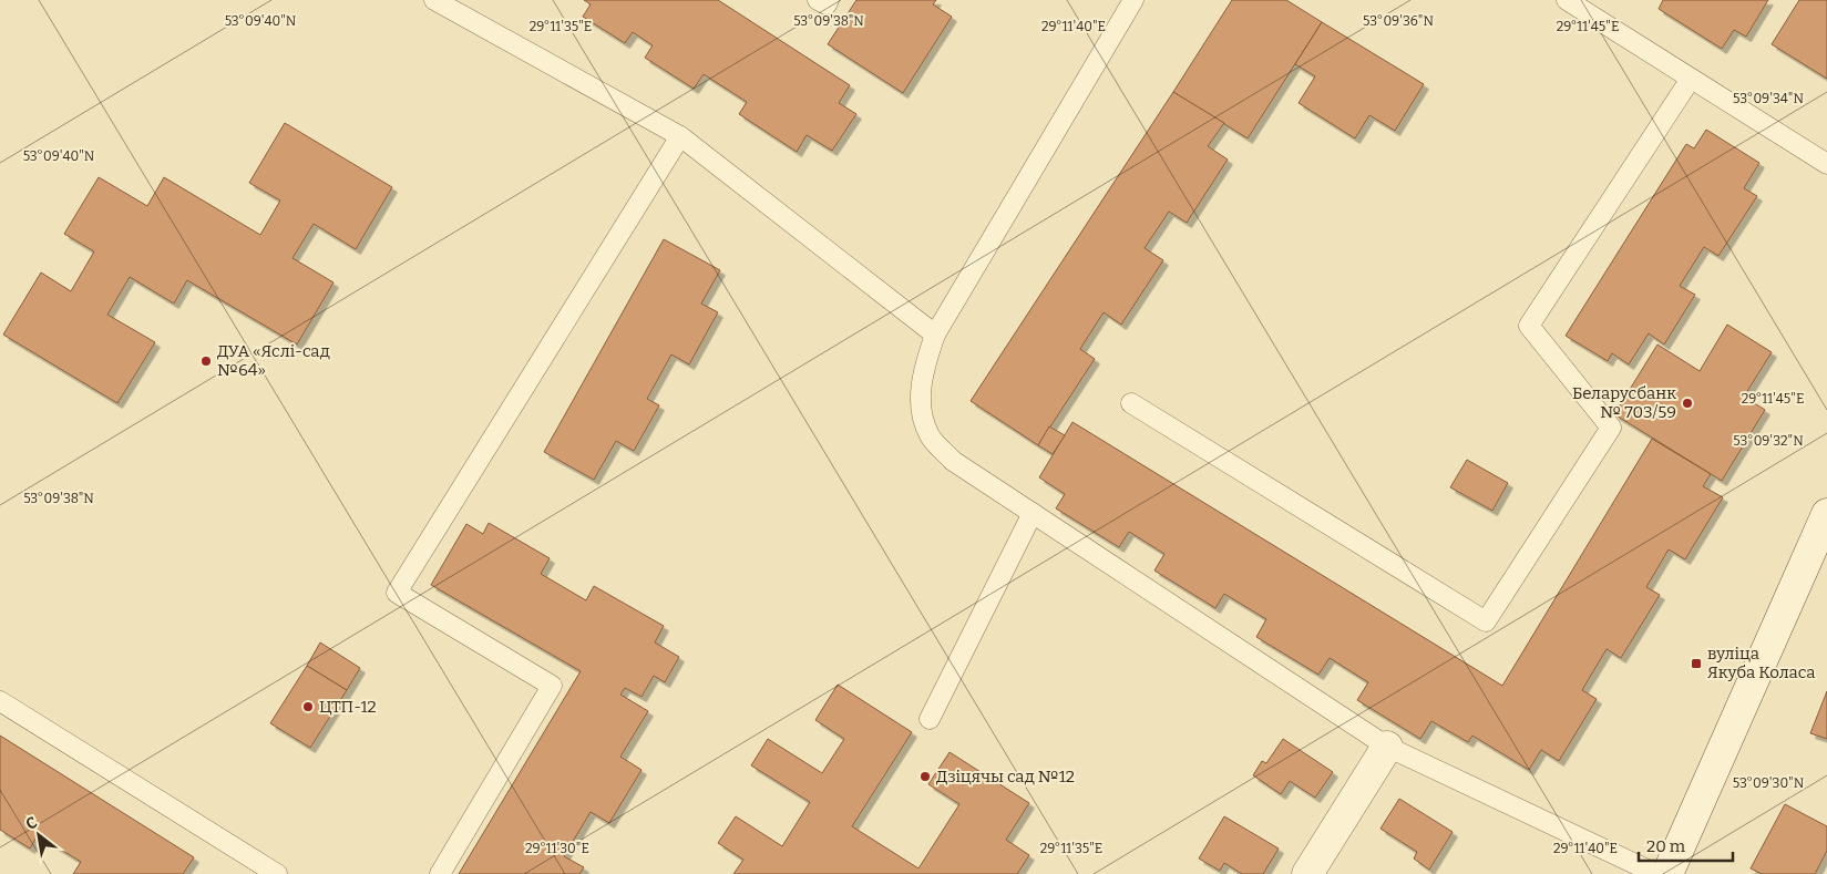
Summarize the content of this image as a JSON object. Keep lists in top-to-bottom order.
{
  "places": {
    "other": [
      "ДУА «Яслі-сад №64»",
      "Беларусбанк № 703/59",
      "ЦТП-12",
      "Дзіцячы сад №12"
    ],
    "transit": ["вуліца Якуба Коласа"]
  },
  "scale_bar": "20 m",
  "north": "top left",
  "coordinates": [
    "53°09'40\"N",
    "53°09'38\"N",
    "53°09'36\"N",
    "29°11'35\"E",
    "29°11'40\"E",
    "29°11'45\"E",
    "53°09'34\"N",
    "53°09'32\"N",
    "53°09'30\"N",
    "29°11'30\"E"
  ]
}
